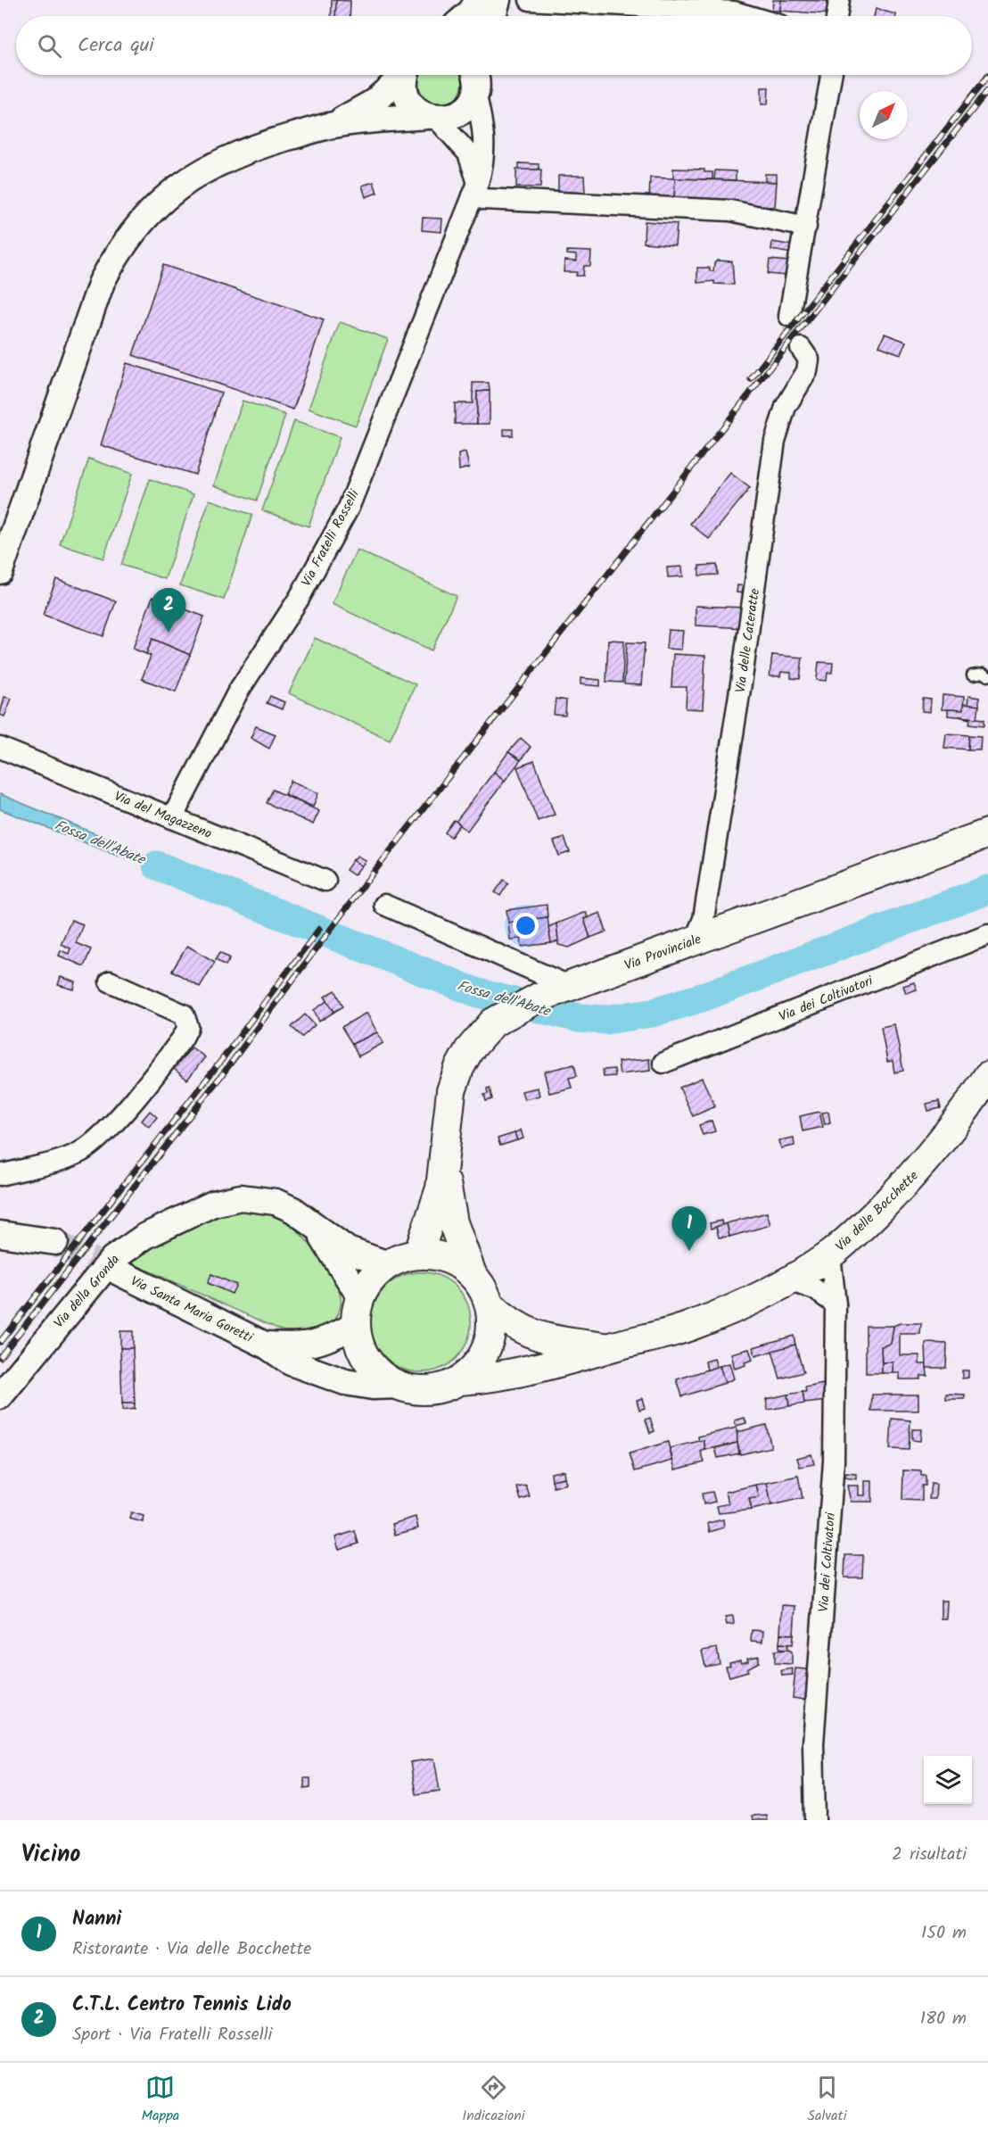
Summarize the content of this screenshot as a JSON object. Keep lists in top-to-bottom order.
{
  "streets": {
    "main road": ["Via Provinciale", "Via delle Bocchette"],
    "street": [
      "Via Fratelli Rosselli",
      "Via delle Cateratte",
      "Via del Magazzeno",
      "Via dei Coltivatori",
      "Via della Gronda",
      "Via Santa Maria Goretti"
    ]
  },
  "crossings": [
    ["Via Fratelli Rosselli", "Via del Magazzeno"],
    ["Via delle Cateratte", "Via Provinciale"],
    ["Via Provinciale", "Via delle Bocchette"],
    ["Via Provinciale", "Via della Gronda"],
    ["Via Provinciale", "Via Santa Maria Goretti"],
    ["Via dei Coltivatori", "Via delle Bocchette"],
    ["Via delle Bocchette", "Via della Gronda"],
    ["Via delle Bocchette", "Via Santa Maria Goretti"],
    ["Via della Gronda", "Via Santa Maria Goretti"]
  ],
  "water": ["Fossa dell'Abate"],
  "north": "top right",
  "page": {
    "search": "Cerca qui",
    "pins": ["2", "1"],
    "heading": ["Vicino", "2 risultati"],
    "list": [
      {
        "mark": "1",
        "name": "Nanni",
        "note": "Ristorante · Via delle Bocchette",
        "value": "150 m"
      },
      {
        "mark": "2",
        "name": "C.T.L. Centro Tennis Lido",
        "note": "Sport · Via Fratelli Rosselli",
        "value": "180 m"
      }
    ],
    "nav": ["Mappa", "Indicazioni", "Salvati"]
  }
}
